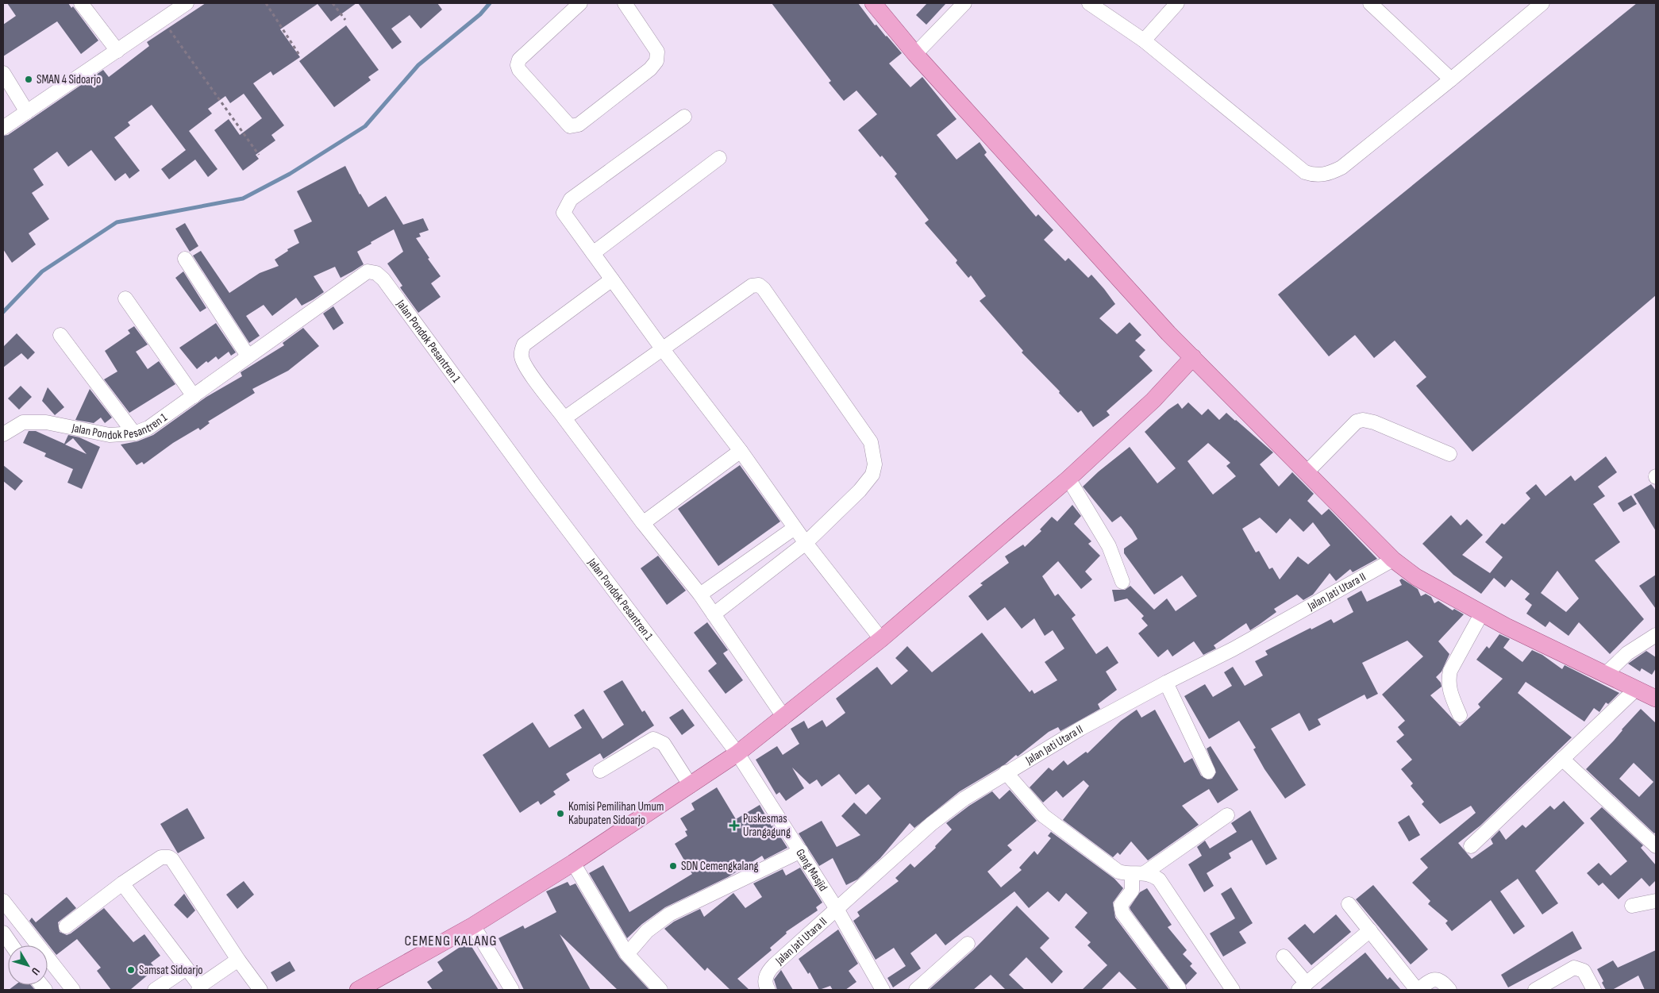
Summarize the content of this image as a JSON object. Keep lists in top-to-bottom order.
{
  "streets": {
    "street": ["Jalan Pondok Pesantren 1", "Jalan Jati Utara II", "Gang Masjid"]
  },
  "crossings": [
    ["Jalan Pondok Pesantren 1", "Gang Masjid"],
    ["Jalan Jati Utara II", "Gang Masjid"]
  ],
  "districts": ["CEMENG KALANG"],
  "places": {
    "other": [
      "SMAN 4 Sidoarjo",
      "Komisi Pemilihan Umum Kabupaten Sidoarjo",
      "SDN Cemengkalang",
      "Samsat Sidoarjo"
    ],
    "health": ["Puskesmas Urangagung"]
  },
  "north": "bottom right"
}
